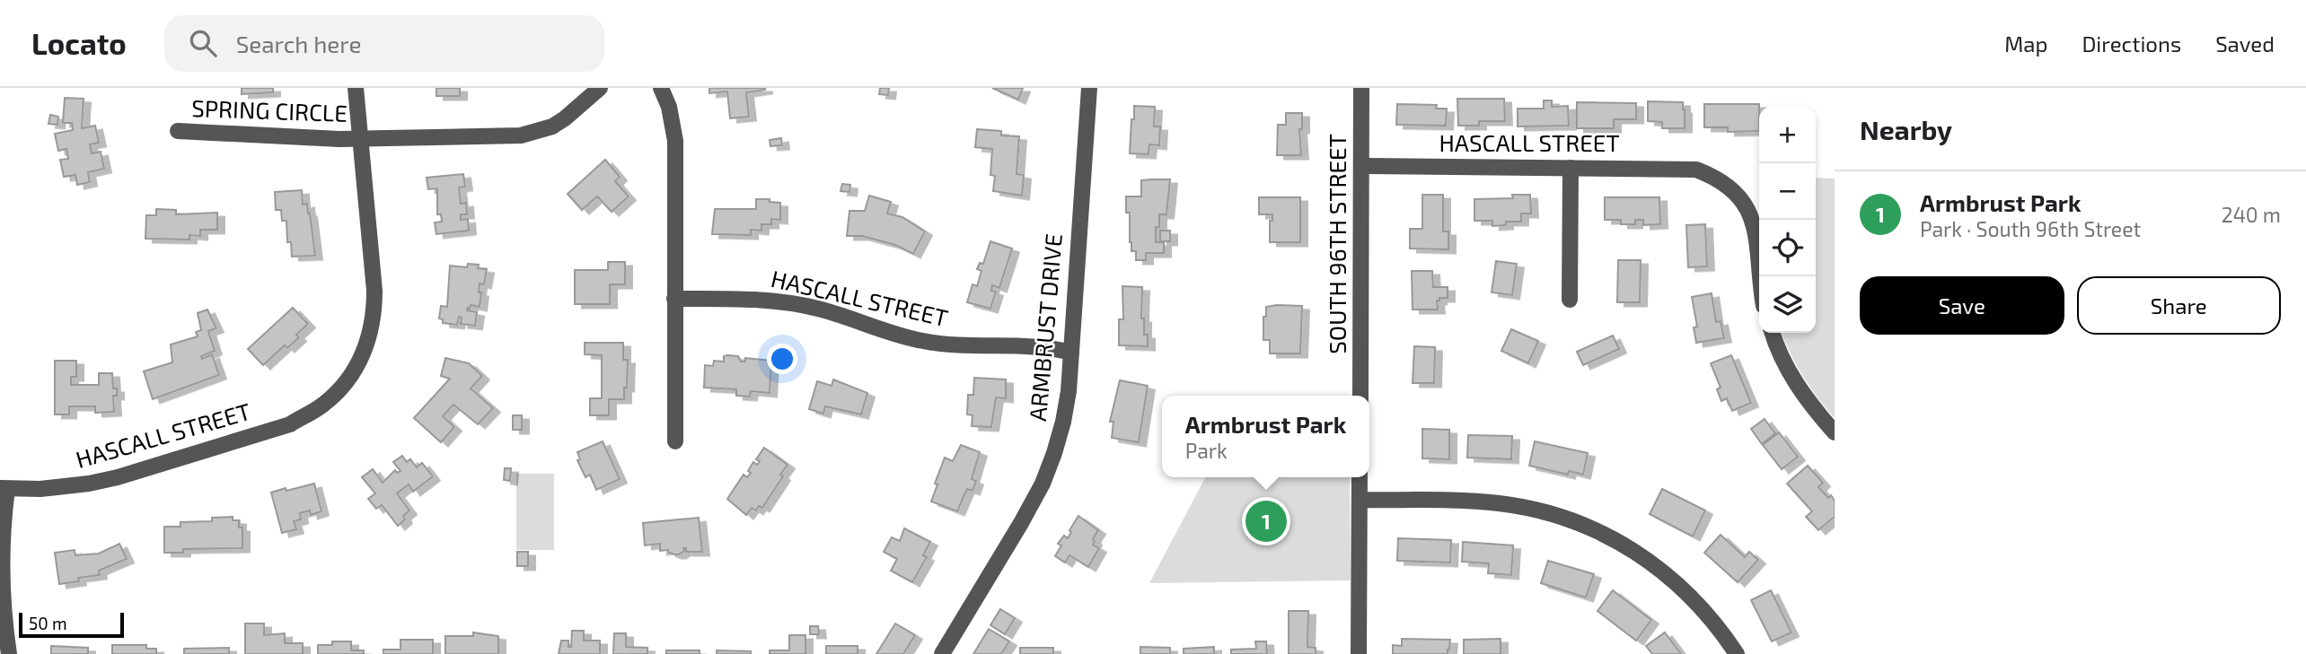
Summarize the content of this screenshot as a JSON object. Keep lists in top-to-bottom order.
{
  "streets": {
    "street": [
      "SPRING CIRCLE",
      "HASCALL STREET",
      "SOUTH 96TH STREET",
      "ARMBRUST DRIVE"
    ]
  },
  "crossings": [
    ["SPRING CIRCLE", "HASCALL STREET"],
    ["HASCALL STREET", "SOUTH 96TH STREET"],
    ["HASCALL STREET", "ARMBRUST DRIVE"]
  ],
  "scale_bar": "50 m",
  "page": {
    "header": "Locato",
    "search": "Search here",
    "nav": ["Map", "Directions", "Saved"],
    "heading": "Nearby",
    "map_buttons": ["+", "−"],
    "list": [
      {
        "mark": "1",
        "name": "Armbrust Park",
        "note": "Park · South 96th Street",
        "value": "240 m"
      }
    ],
    "buttons": ["Save", "Share"],
    "popup": ["Armbrust Park", "Park"],
    "pins": "1",
    "scale": "50 m"
  }
}
